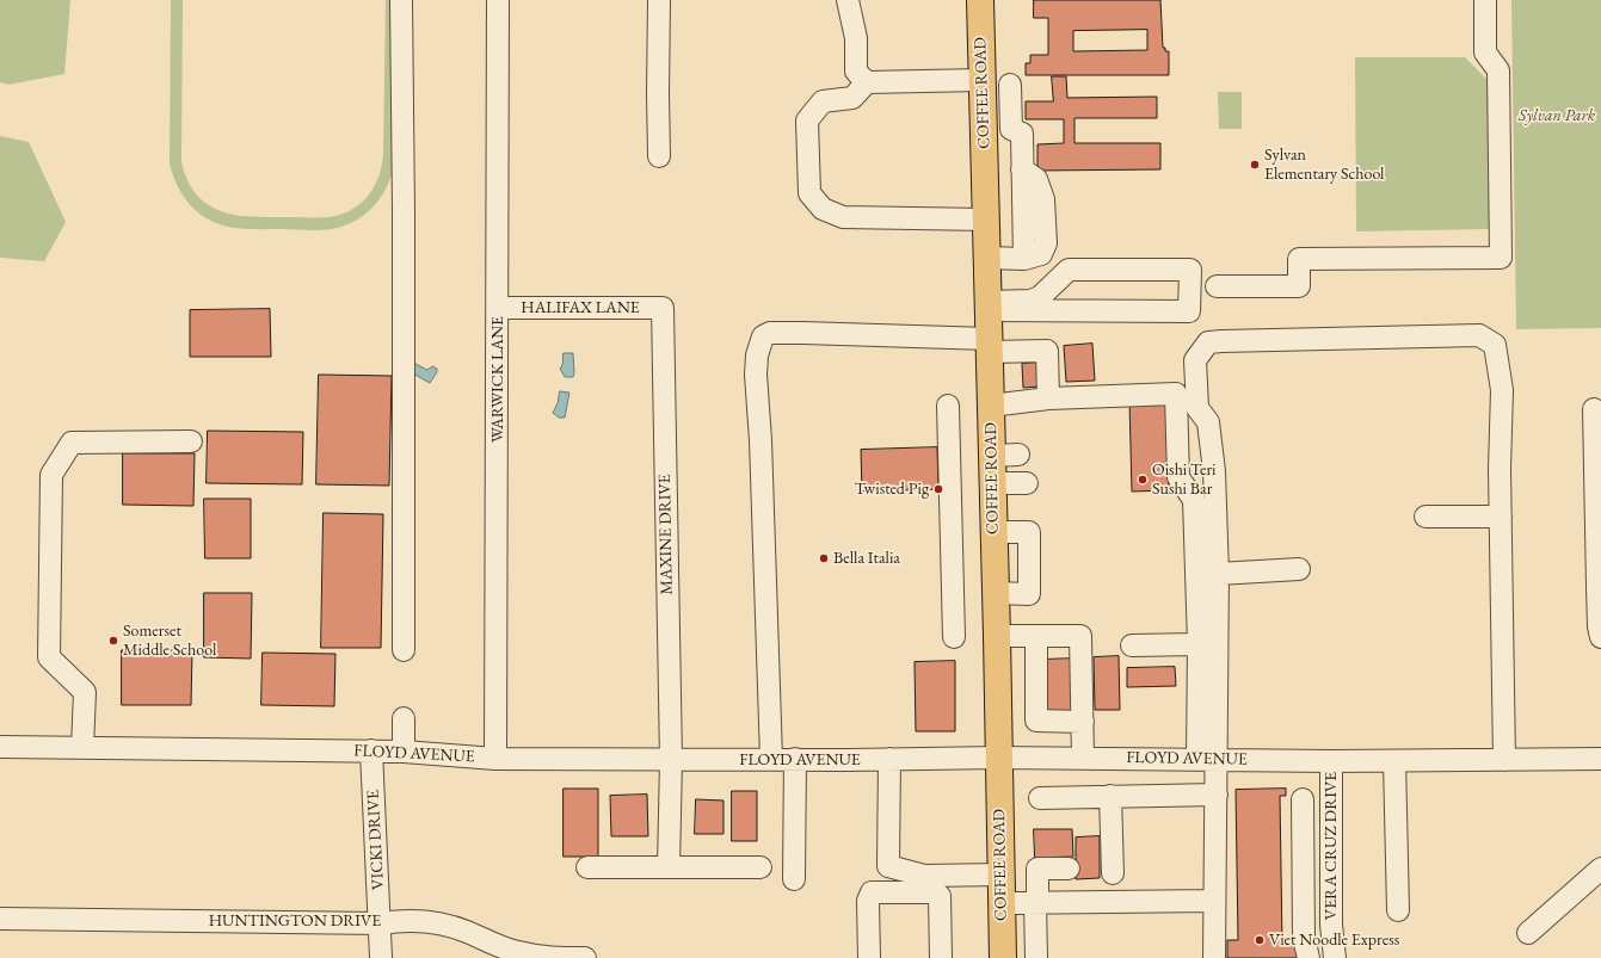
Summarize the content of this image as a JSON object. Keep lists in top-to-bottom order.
{
  "streets": {
    "main road": ["COFFEE ROAD"],
    "street": [
      "HALIFAX LANE",
      "WARWICK LANE",
      "MAXINE DRIVE",
      "FLOYD AVENUE",
      "VICKI DRIVE",
      "VERA CRUZ DRIVE",
      "HUNTINGTON DRIVE"
    ]
  },
  "crossings": [
    ["COFFEE ROAD", "FLOYD AVENUE"],
    ["HALIFAX LANE", "WARWICK LANE"],
    ["HALIFAX LANE", "MAXINE DRIVE"],
    ["WARWICK LANE", "FLOYD AVENUE"],
    ["MAXINE DRIVE", "FLOYD AVENUE"],
    ["FLOYD AVENUE", "VICKI DRIVE"],
    ["FLOYD AVENUE", "VERA CRUZ DRIVE"],
    ["VICKI DRIVE", "HUNTINGTON DRIVE"]
  ],
  "parks": ["Sylvan Park"],
  "places": [
    "Sylvan Elementary School",
    "Oishi Teri Sushi Bar",
    "Twisted Pig",
    "Bella Italia",
    "Somerset Middle School",
    "Viet Noodle Express"
  ]
}
